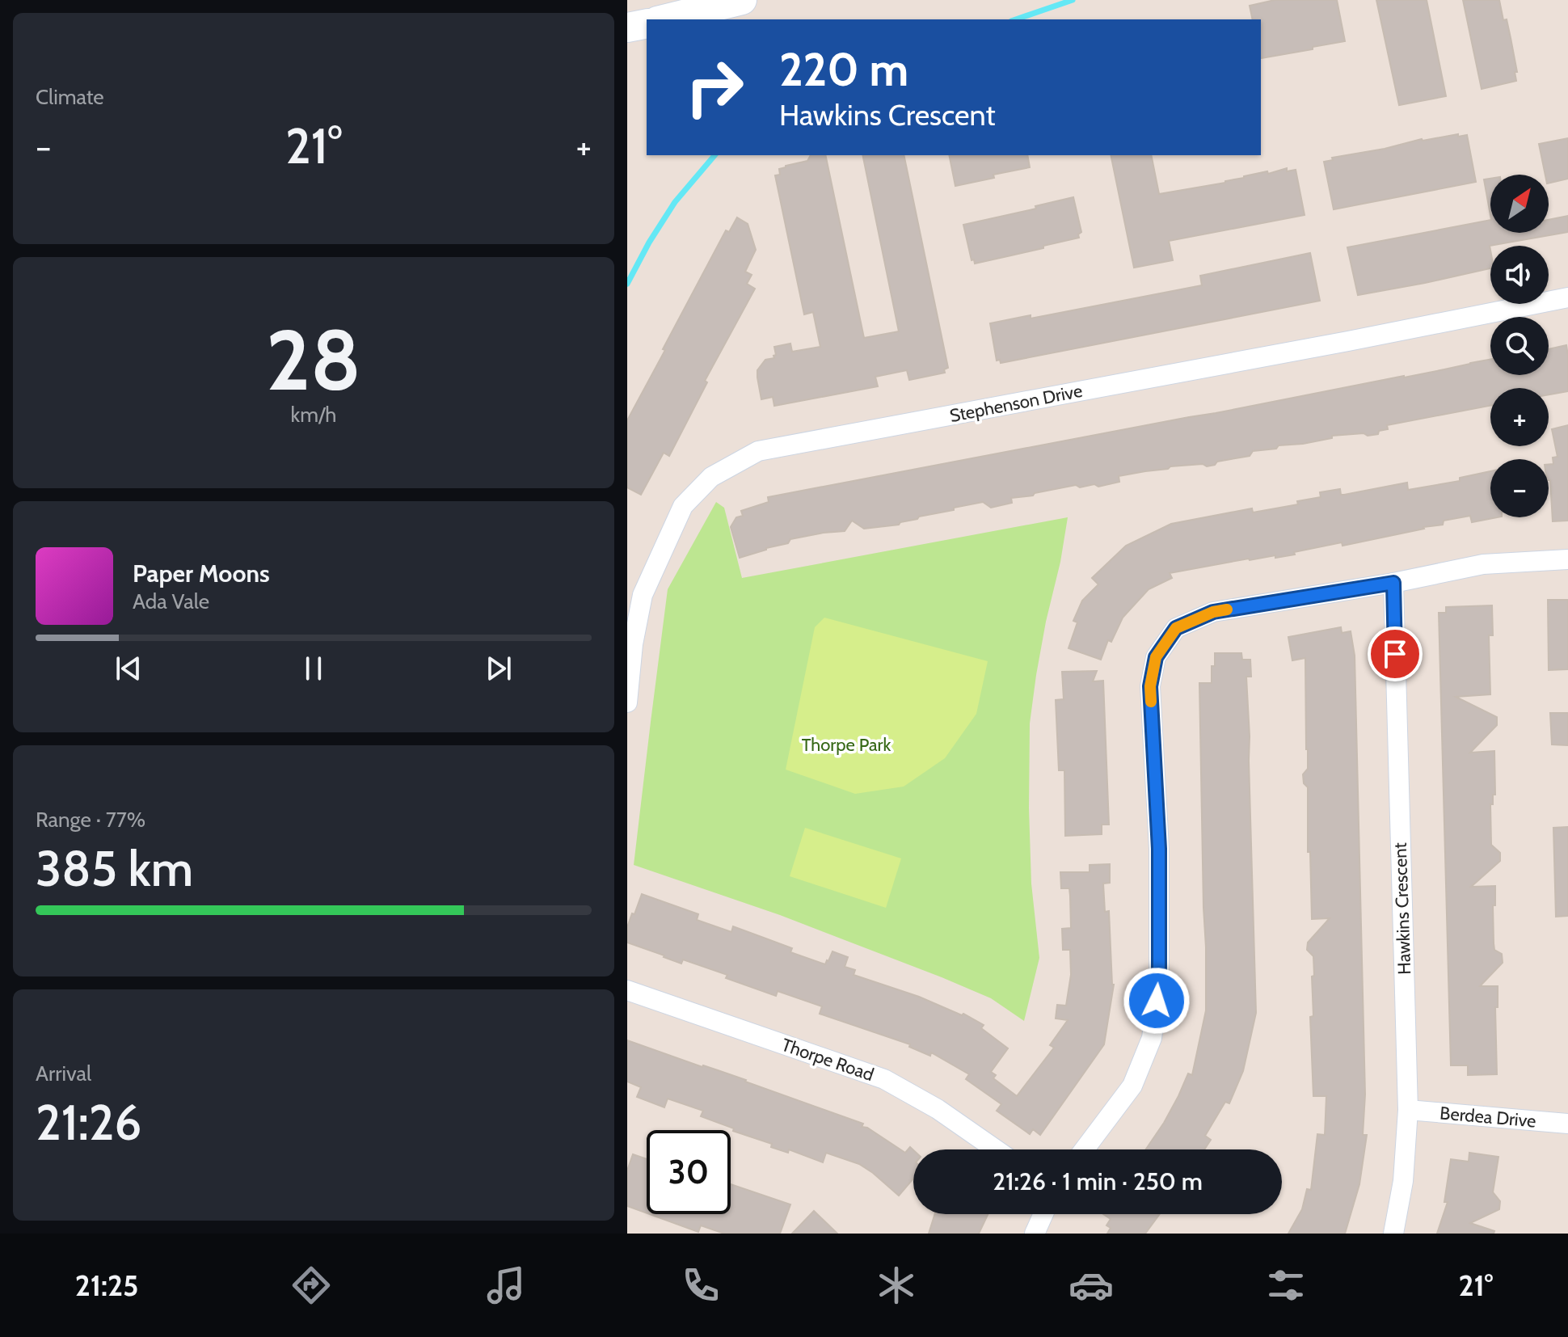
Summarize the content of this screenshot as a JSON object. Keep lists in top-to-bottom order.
{
  "streets": {
    "street": [
      "Stephenson Drive",
      "Hawkins Crescent",
      "Thorpe Road",
      "Berdea Drive"
    ]
  },
  "crossings": [
    ["Hawkins Crescent", "Berdea Drive"]
  ],
  "parks": ["Thorpe Park"],
  "north": "top right",
  "page": {
    "tile": [
      "Climate",
      ["28", "km/h"],
      ["Range · 77%", "385 km"],
      ["Arrival", "21:26"]
    ],
    "turn": ["220 m", "Hawkins Crescent"],
    "heat": ["−", "21°", "+"],
    "map_buttons": ["+", "−"],
    "song": ["Paper Moons", "Ada Vale"],
    "limit": "30",
    "trip": "21:26 · 1 min · 250 m",
    "tabs": ["21:25", "21°"]
  }
}
